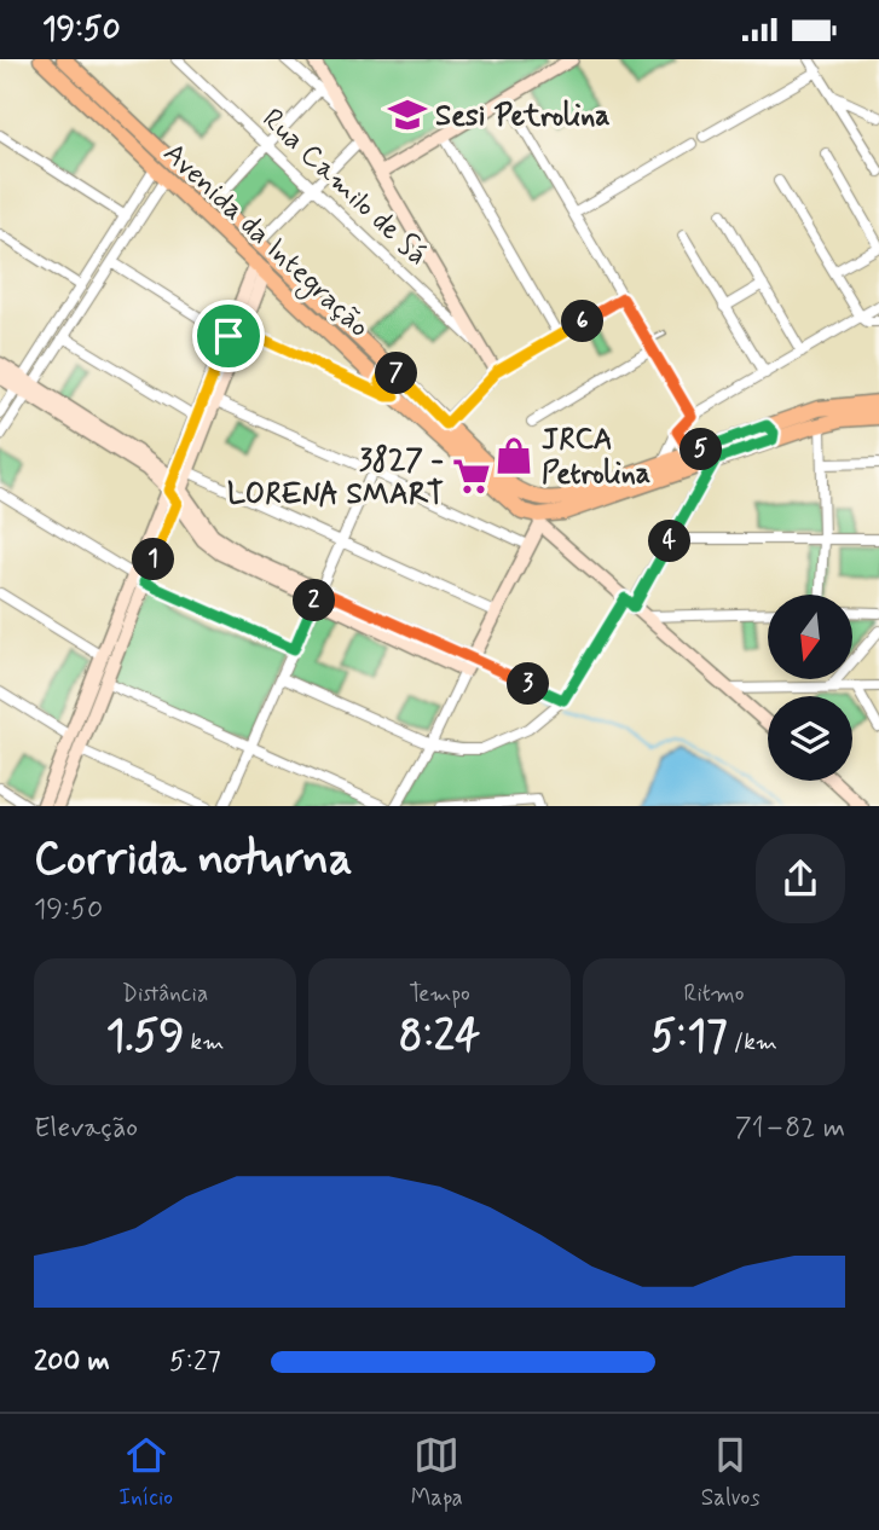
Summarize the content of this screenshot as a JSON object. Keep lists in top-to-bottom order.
{
  "streets": {
    "main road": ["Avenida da Integração"],
    "street": ["Rua Camilo de Sá"]
  },
  "places": {
    "school or university": ["Sesi Petrolina"],
    "shop": ["JRCA Petrolina"],
    "supermarket": ["3827 - LORENA SMART"]
  },
  "north": "bottom",
  "page": {
    "status": "19:50",
    "pins": [
      "6",
      "7",
      "5",
      "4",
      "1",
      "2",
      "3"
    ],
    "heading": ["Corrida noturna", "19:50"],
    "stats": [
      ["Distância", "1.59 km"],
      ["Tempo", "8:24"],
      ["Ritmo", "5:17 /km"]
    ],
    "chart": ["Elevação", "71–82 m"],
    "list": [
      {
        "name": "200 m",
        "note": "5:27"
      }
    ],
    "tabs": ["Início", "Mapa", "Salvos"]
  }
}
